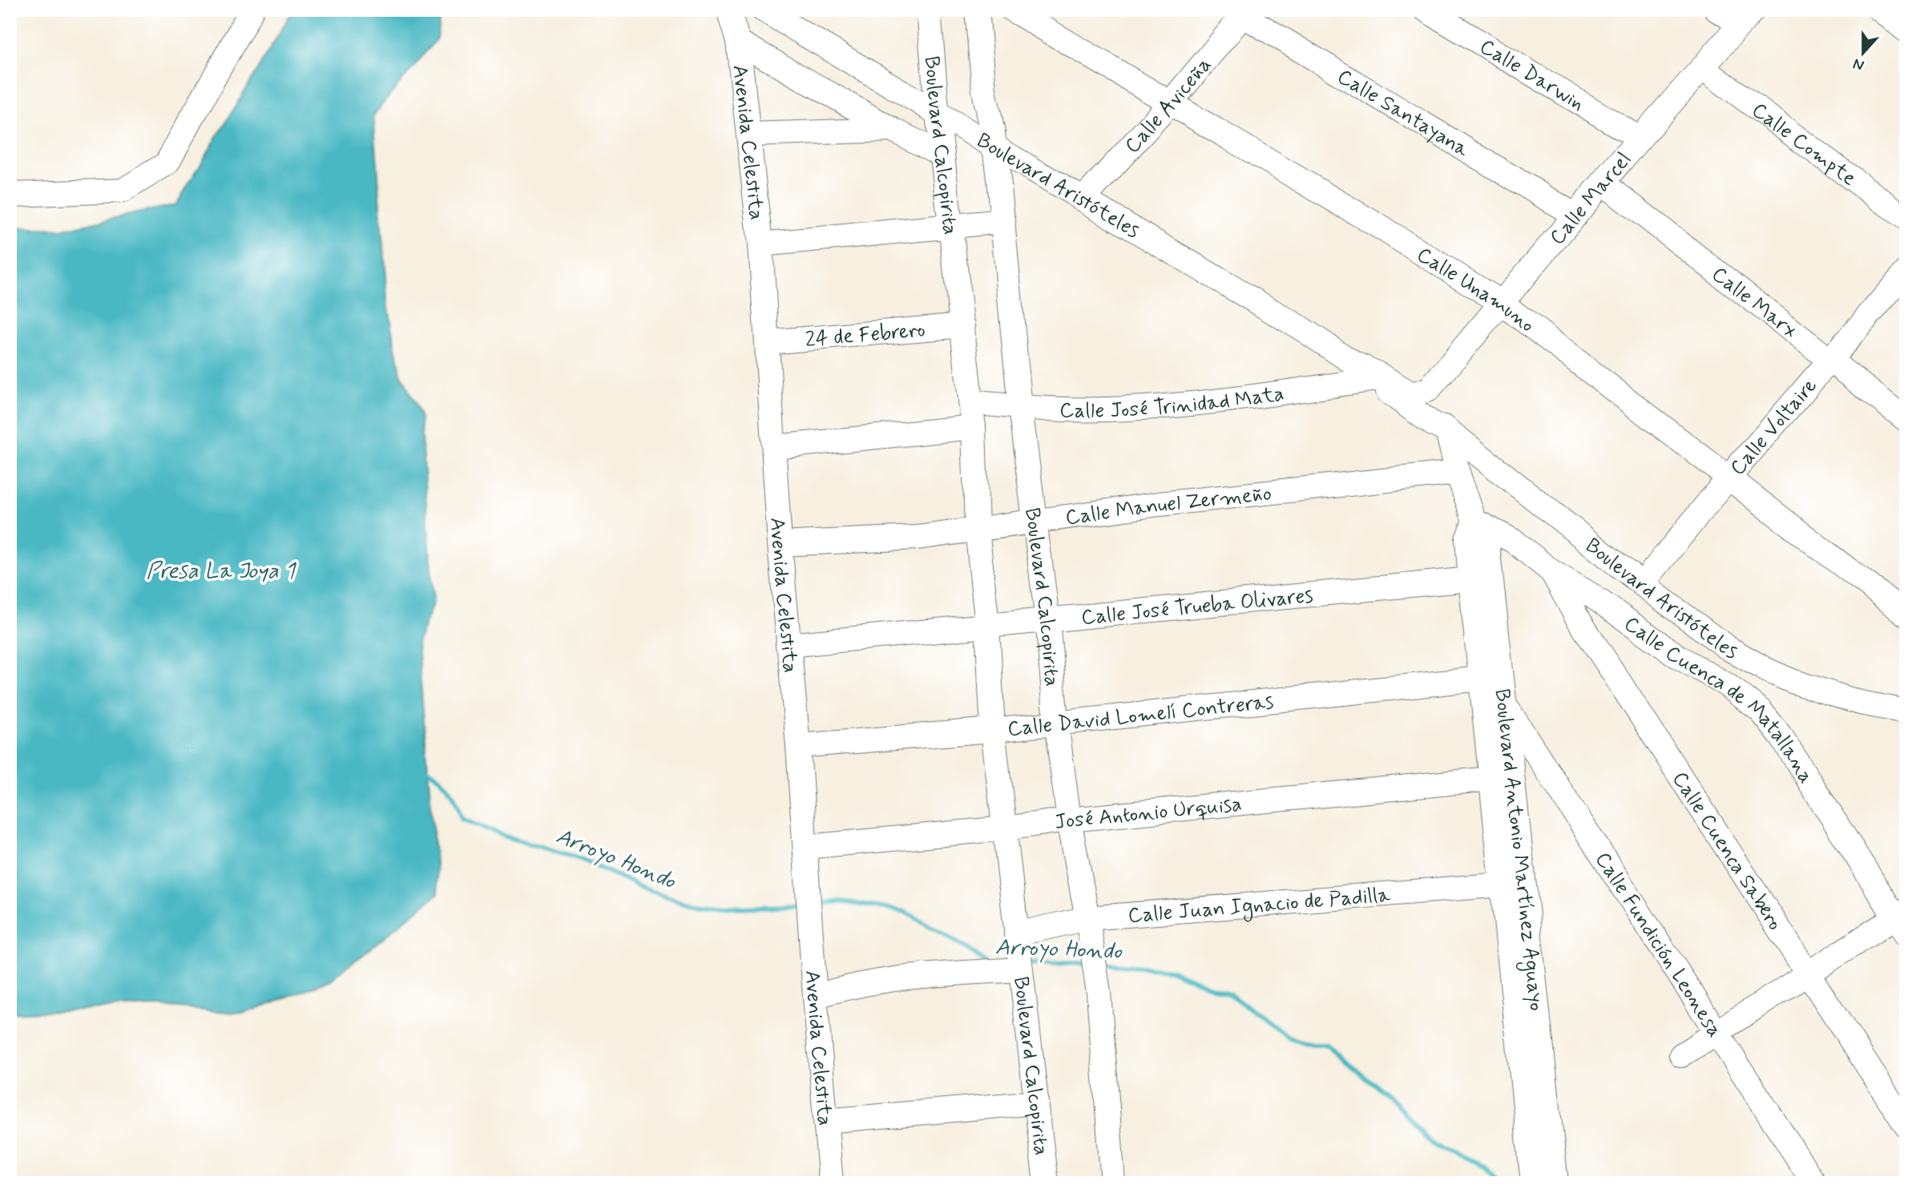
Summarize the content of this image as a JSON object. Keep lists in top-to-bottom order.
{
  "streets": {
    "street": [
      "Calle Darwin",
      "Calle Aviceña",
      "Calle Santayana",
      "Avenida Celestita",
      "Calle Compte",
      "Boulevard Calcopirita",
      "Boulevard Aristóteles",
      "Calle Marcel",
      "Calle Unamuno",
      "Calle Marx",
      "24 de Febrero",
      "Calle José Trinidad Mata",
      "Calle Voltaire",
      "Calle Manuel Zermeño",
      "Calle José Trueba Olivares",
      "Calle Cuenca de Matallana",
      "Calle David Lomelí Contreras",
      "José Antonio Urquisa",
      "Boulevard Antonio Martínez Aguayo",
      "Calle Cuenca Sabero",
      "Calle Juan Ignacio de Padilla",
      "Calle Fundición Leonesa"
    ]
  },
  "crossings": [
    ["Calle Darwin", "Calle Marcel"],
    ["Calle Aviceña", "Calle Santayana"],
    ["Calle Aviceña", "Boulevard Aristóteles"],
    ["Calle Aviceña", "Calle Unamuno"],
    ["Calle Santayana", "Calle Marcel"],
    ["Avenida Celestita", "24 de Febrero"],
    ["Avenida Celestita", "Calle Manuel Zermeño"],
    ["Avenida Celestita", "Calle José Trueba Olivares"],
    ["Avenida Celestita", "Calle David Lomelí Contreras"],
    ["Avenida Celestita", "José Antonio Urquisa"],
    ["Avenida Celestita", "Calle Juan Ignacio de Padilla"],
    ["Calle Compte", "Calle Marcel"],
    ["Boulevard Calcopirita", "Boulevard Aristóteles"],
    ["Boulevard Calcopirita", "24 de Febrero"],
    ["Boulevard Calcopirita", "Calle José Trinidad Mata"],
    ["Boulevard Calcopirita", "Calle Manuel Zermeño"],
    ["Boulevard Calcopirita", "Calle José Trueba Olivares"],
    ["Boulevard Calcopirita", "Calle David Lomelí Contreras"],
    ["Boulevard Calcopirita", "José Antonio Urquisa"],
    ["Boulevard Calcopirita", "Calle Juan Ignacio de Padilla"],
    ["Boulevard Aristóteles", "Calle Marcel"],
    ["Boulevard Aristóteles", "Calle José Trinidad Mata"],
    ["Boulevard Aristóteles", "Calle Voltaire"],
    ["Boulevard Aristóteles", "Boulevard Antonio Martínez Aguayo"],
    ["Calle Marcel", "Calle Unamuno"],
    ["Calle Marcel", "Calle Marx"],
    ["Calle Unamuno", "Calle Voltaire"],
    ["Calle Marx", "Calle Voltaire"],
    ["Calle Manuel Zermeño", "Boulevard Antonio Martínez Aguayo"],
    ["Calle José Trueba Olivares", "Boulevard Antonio Martínez Aguayo"],
    ["Calle Cuenca de Matallana", "Boulevard Antonio Martínez Aguayo"],
    ["Calle Cuenca de Matallana", "Calle Cuenca Sabero"],
    ["Calle David Lomelí Contreras", "Boulevard Antonio Martínez Aguayo"],
    ["José Antonio Urquisa", "Boulevard Antonio Martínez Aguayo"],
    ["Boulevard Antonio Martínez Aguayo", "Calle Juan Ignacio de Padilla"],
    ["Boulevard Antonio Martínez Aguayo", "Calle Fundición Leonesa"]
  ],
  "water": ["Presa La Joya 1", "Arroyo Hondo"],
  "north": "bottom"
}
